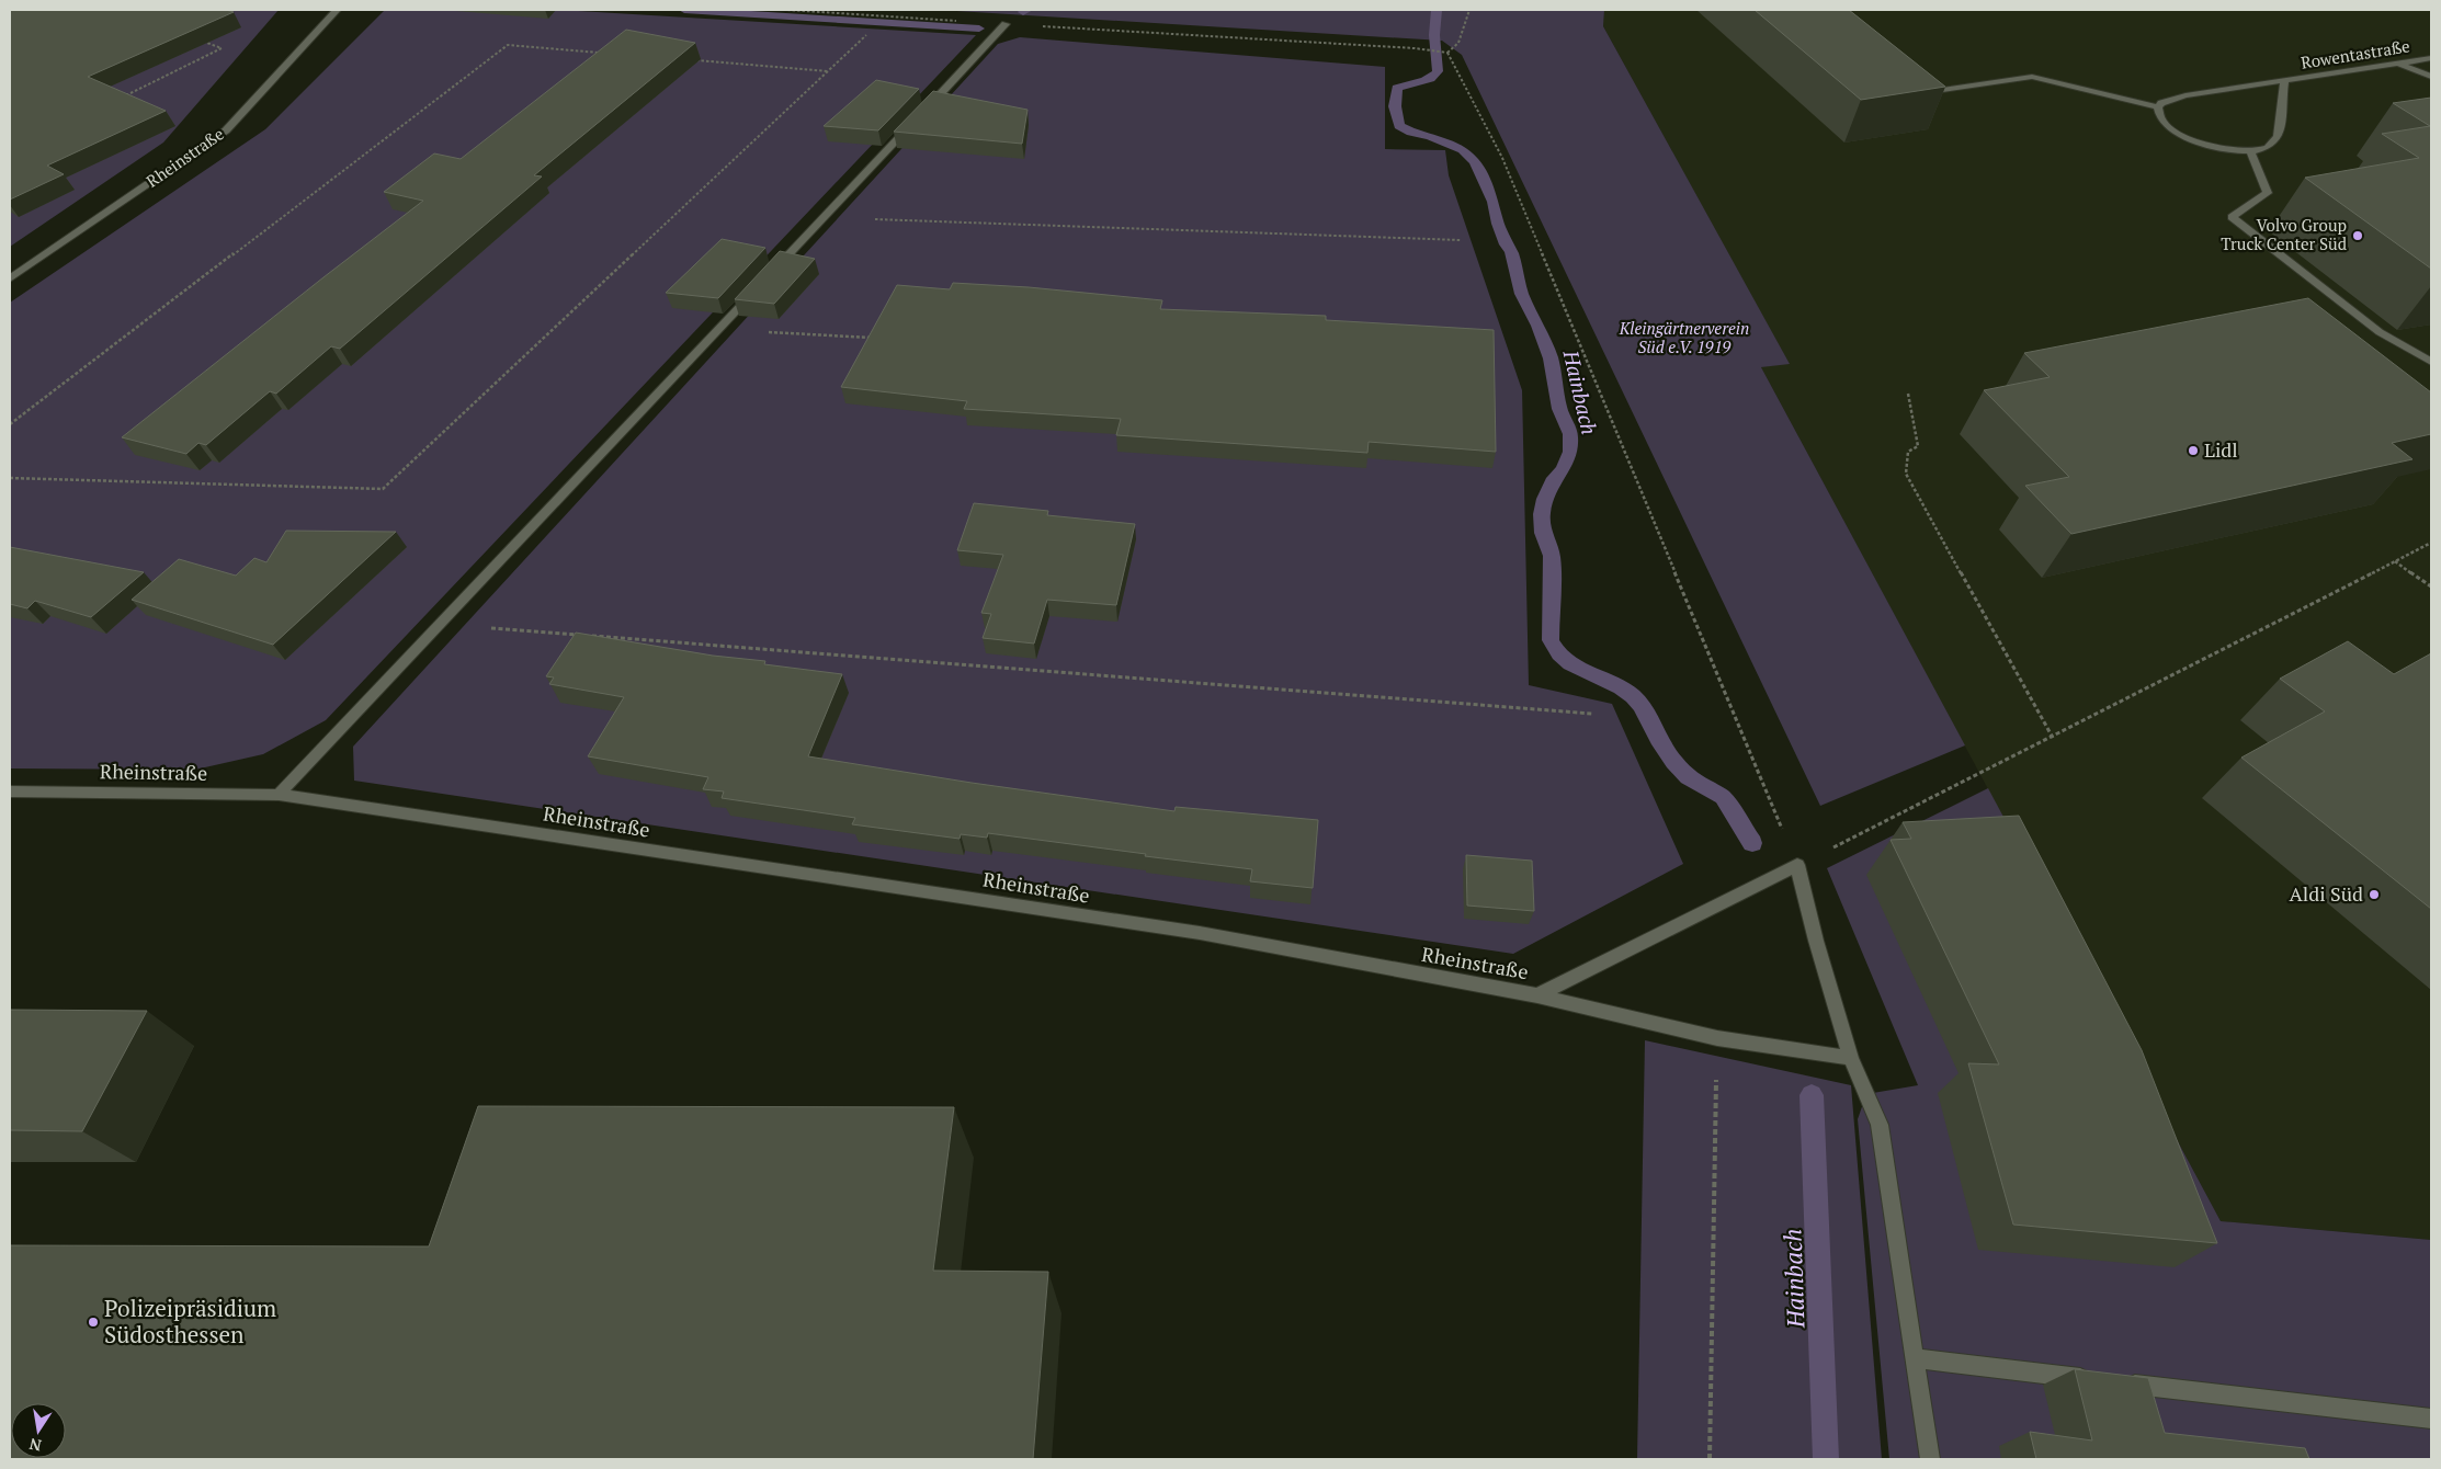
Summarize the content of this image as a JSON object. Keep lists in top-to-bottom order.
{
  "streets": {
    "street": ["Rowentastraße", "Rheinstraße"]
  },
  "water": ["Hainbach"],
  "parks": ["Kleingärtnerverein Süd e.V. 1919"],
  "places": [
    "Volvo Group Truck Center Süd",
    "Lidl",
    "Aldi Süd",
    "Polizeipräsidium Südosthessen"
  ],
  "north": "bottom"
}
